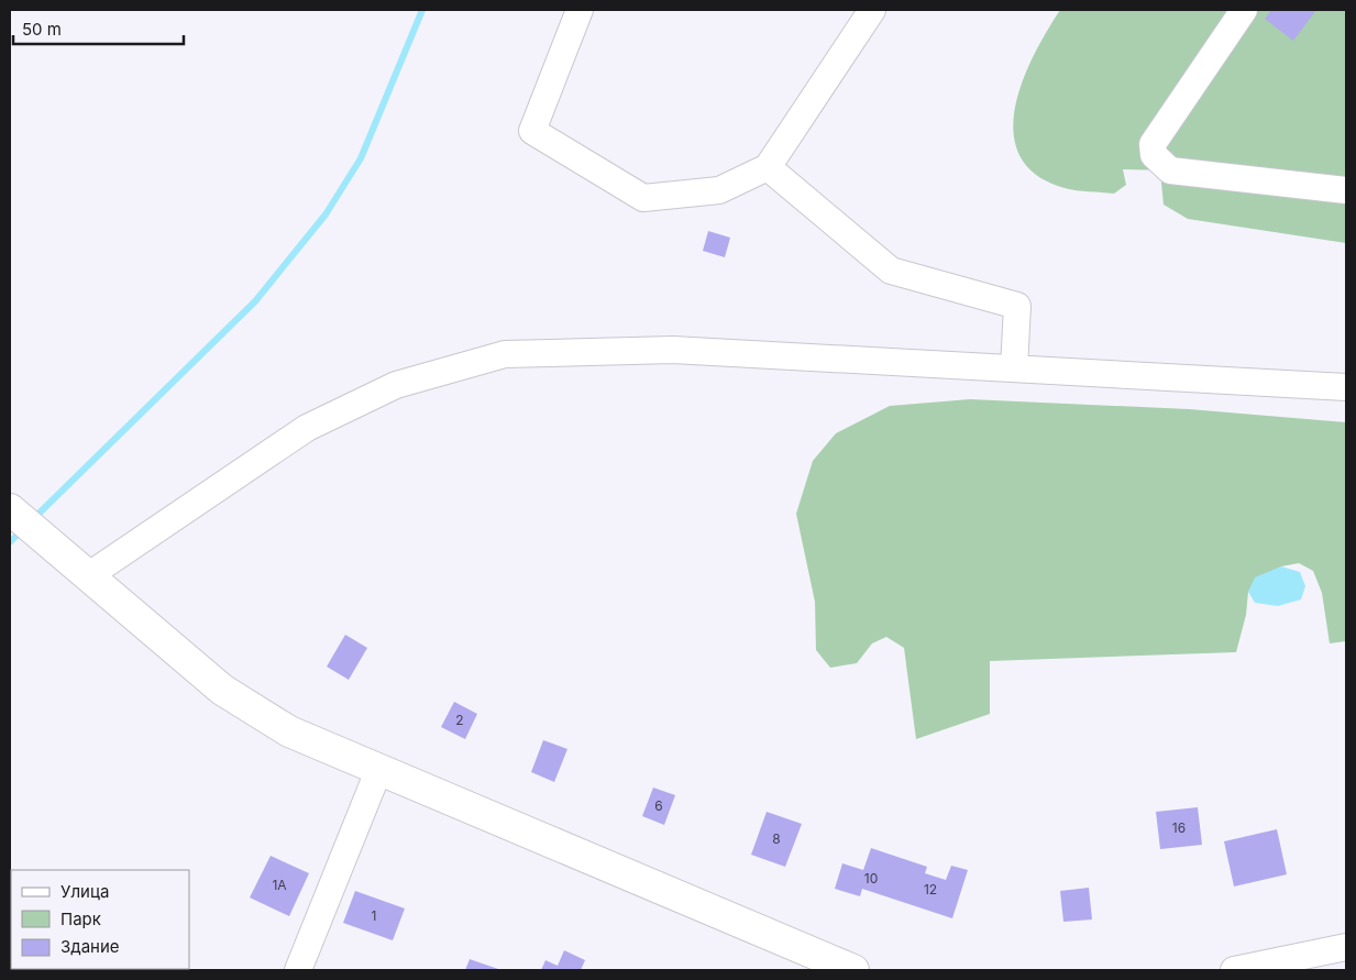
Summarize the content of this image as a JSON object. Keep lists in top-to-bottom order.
{
  "house_numbers": [
    "2",
    "6",
    "16",
    "8",
    "10",
    "1А",
    "12",
    "1"
  ],
  "legend": ["Улица", "Парк", "Здание"],
  "scale_bar": "50 m"
}
